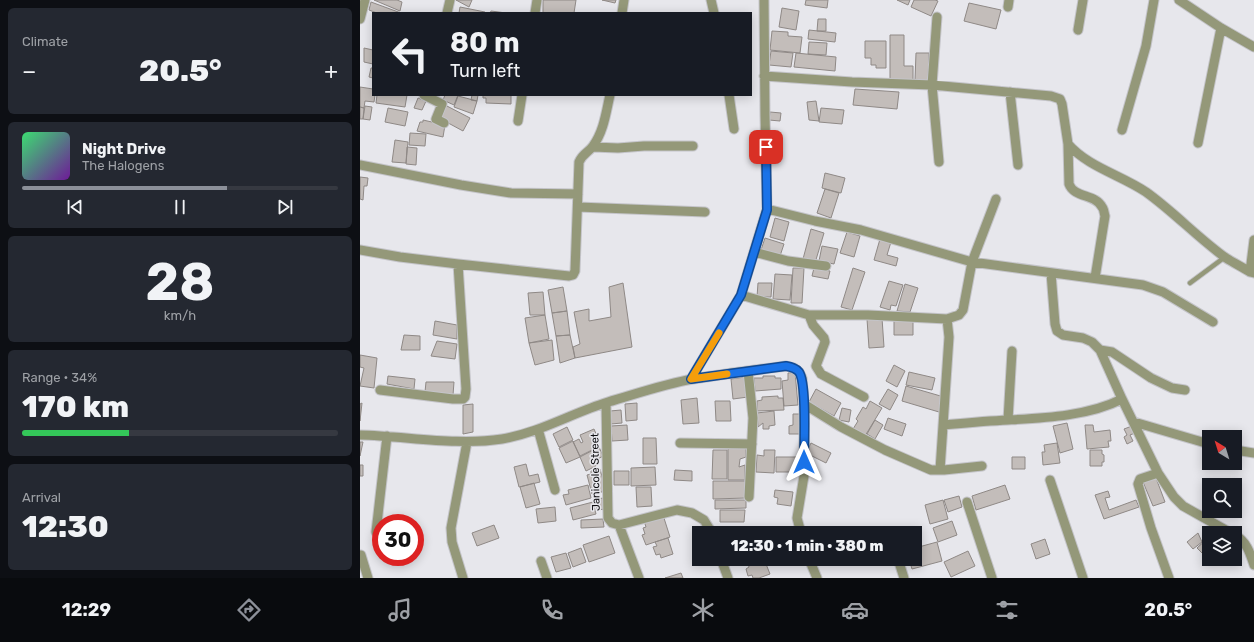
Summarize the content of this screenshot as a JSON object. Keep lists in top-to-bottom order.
{
  "streets": {
    "street": ["Janicole Street"]
  },
  "north": "top left",
  "page": {
    "tile": [
      "Climate",
      ["28", "km/h"],
      ["Range · 34%", "170 km"],
      ["Arrival", "12:30"]
    ],
    "turn": ["80 m", "Turn left"],
    "heat": ["−", "20.5°", "+"],
    "song": ["Night Drive", "The Halogens"],
    "limit": "30",
    "trip": "12:30 · 1 min · 380 m",
    "tabs": ["12:29", "20.5°"]
  }
}
